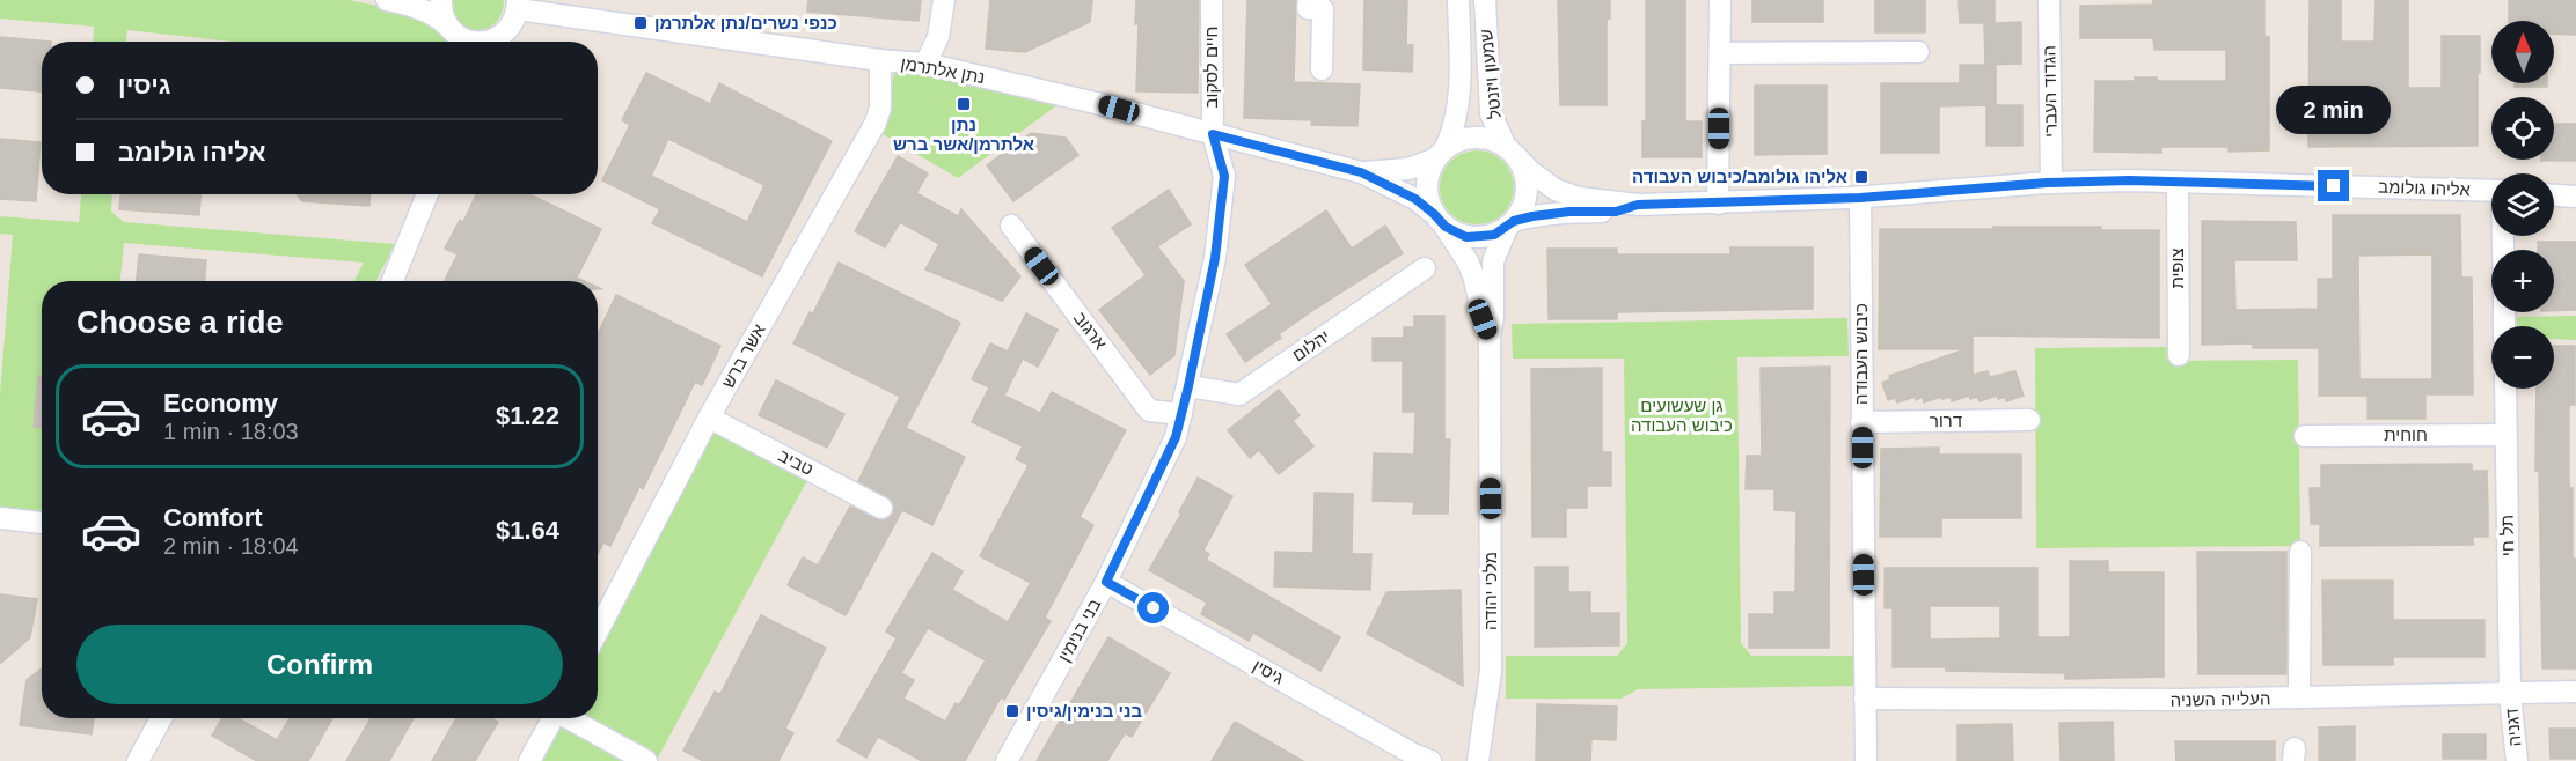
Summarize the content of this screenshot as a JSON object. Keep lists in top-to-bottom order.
{
  "streets": {
    "street": [
      "חיים לסקוב",
      "נתן אלתרמן",
      "שמעון ויזנטל",
      "הגדוד העברי",
      "אליהו גולומב",
      "צופית",
      "ארגוב",
      "יהלום",
      "כיבוש העבודה",
      "אשר ברש",
      "דרור",
      "חוחית",
      "טביב",
      "תל חי",
      "מלכי יהודה",
      "בני בנימין",
      "גיסין",
      "העלייה השניה",
      "דגניה"
    ]
  },
  "crossings": [
    ["חיים לסקוב", "נתן אלתרמן"],
    ["חיים לסקוב", "בני בנימין"],
    ["נתן אלתרמן", "שמעון ויזנטל"],
    ["נתן אלתרמן", "אליהו גולומב"],
    ["נתן אלתרמן", "אשר ברש"],
    ["נתן אלתרמן", "מלכי יהודה"],
    ["נתן אלתרמן", "בני בנימין"],
    ["שמעון ויזנטל", "אליהו גולומב"],
    ["שמעון ויזנטל", "מלכי יהודה"],
    ["הגדוד העברי", "אליהו גולומב"],
    ["אליהו גולומב", "צופית"],
    ["אליהו גולומב", "כיבוש העבודה"],
    ["אליהו גולומב", "מלכי יהודה"],
    ["ארגוב", "בני בנימין"],
    ["יהלום", "בני בנימין"],
    ["כיבוש העבודה", "דרור"],
    ["כיבוש העבודה", "העלייה השניה"],
    ["אשר ברש", "טביב"],
    ["חוחית", "תל חי"],
    ["תל חי", "העלייה השניה"],
    ["תל חי", "דגניה"],
    ["בני בנימין", "גיסין"],
    ["העלייה השניה", "דגניה"]
  ],
  "parks": ["גן שעשועים כיבוש העבודה"],
  "places": {
    "transit": [
      "כנפי נשרים/נתן אלתרמן",
      "נתן אלתרמן/אשר ברש",
      "אליהו גולומב/כיבוש העבודה",
      "בני בנימין/גיסין"
    ]
  },
  "north": "top",
  "page": {
    "map_buttons": ["+", "−"],
    "banner": ["גיסין", "אליהו גולומב"],
    "bubble": "2 min",
    "heading": "Choose a ride",
    "list": [
      {
        "name": "Economy",
        "note": "1 min · 18:03",
        "value": "$1.22"
      },
      {
        "name": "Comfort",
        "note": "2 min · 18:04",
        "value": "$1.64"
      }
    ],
    "buttons": "Confirm"
  }
}
